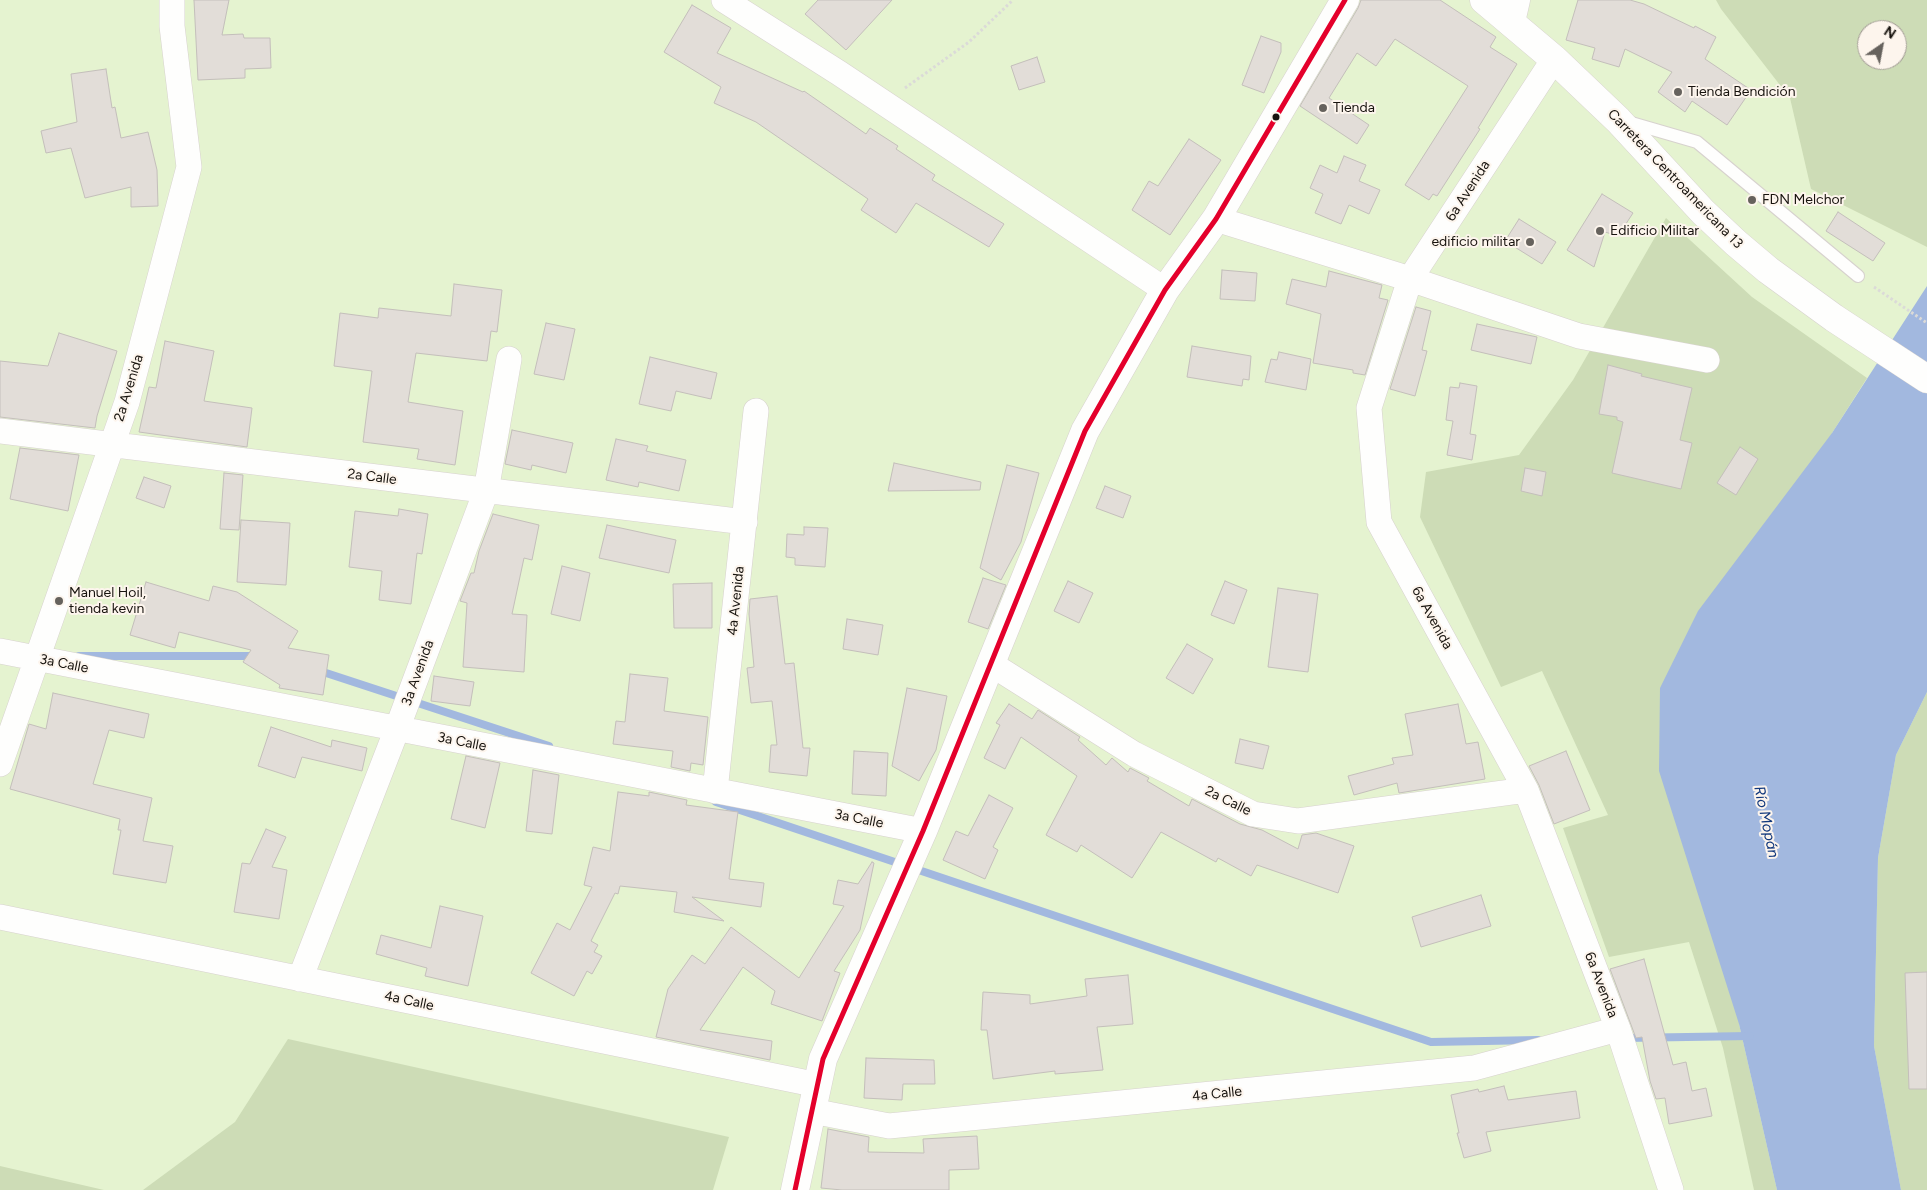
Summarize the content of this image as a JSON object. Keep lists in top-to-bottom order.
{
  "streets": {
    "main road": ["Carretera Centroamericana 13"],
    "street": [
      "6a Avenida",
      "2a Avenida",
      "2a Calle",
      "4a Avenida",
      "3a Calle",
      "3a Avenida",
      "4a Calle"
    ]
  },
  "crossings": [
    ["Carretera Centroamericana 13", "6a Avenida"],
    ["6a Avenida", "2a Calle"],
    ["6a Avenida", "4a Calle"],
    ["2a Avenida", "2a Calle"],
    ["2a Avenida", "3a Calle"],
    ["2a Calle", "4a Avenida"],
    ["2a Calle", "3a Avenida"],
    ["4a Avenida", "3a Calle"],
    ["3a Calle", "3a Avenida"],
    ["3a Avenida", "4a Calle"]
  ],
  "water": ["Río Mopán"],
  "places": [
    "Tienda Bendición",
    "Tienda",
    "FDN Melchor",
    "Edificio Militar",
    "edificio militar",
    "Manuel Hoil, tienda kevin"
  ],
  "north": "top right"
}
